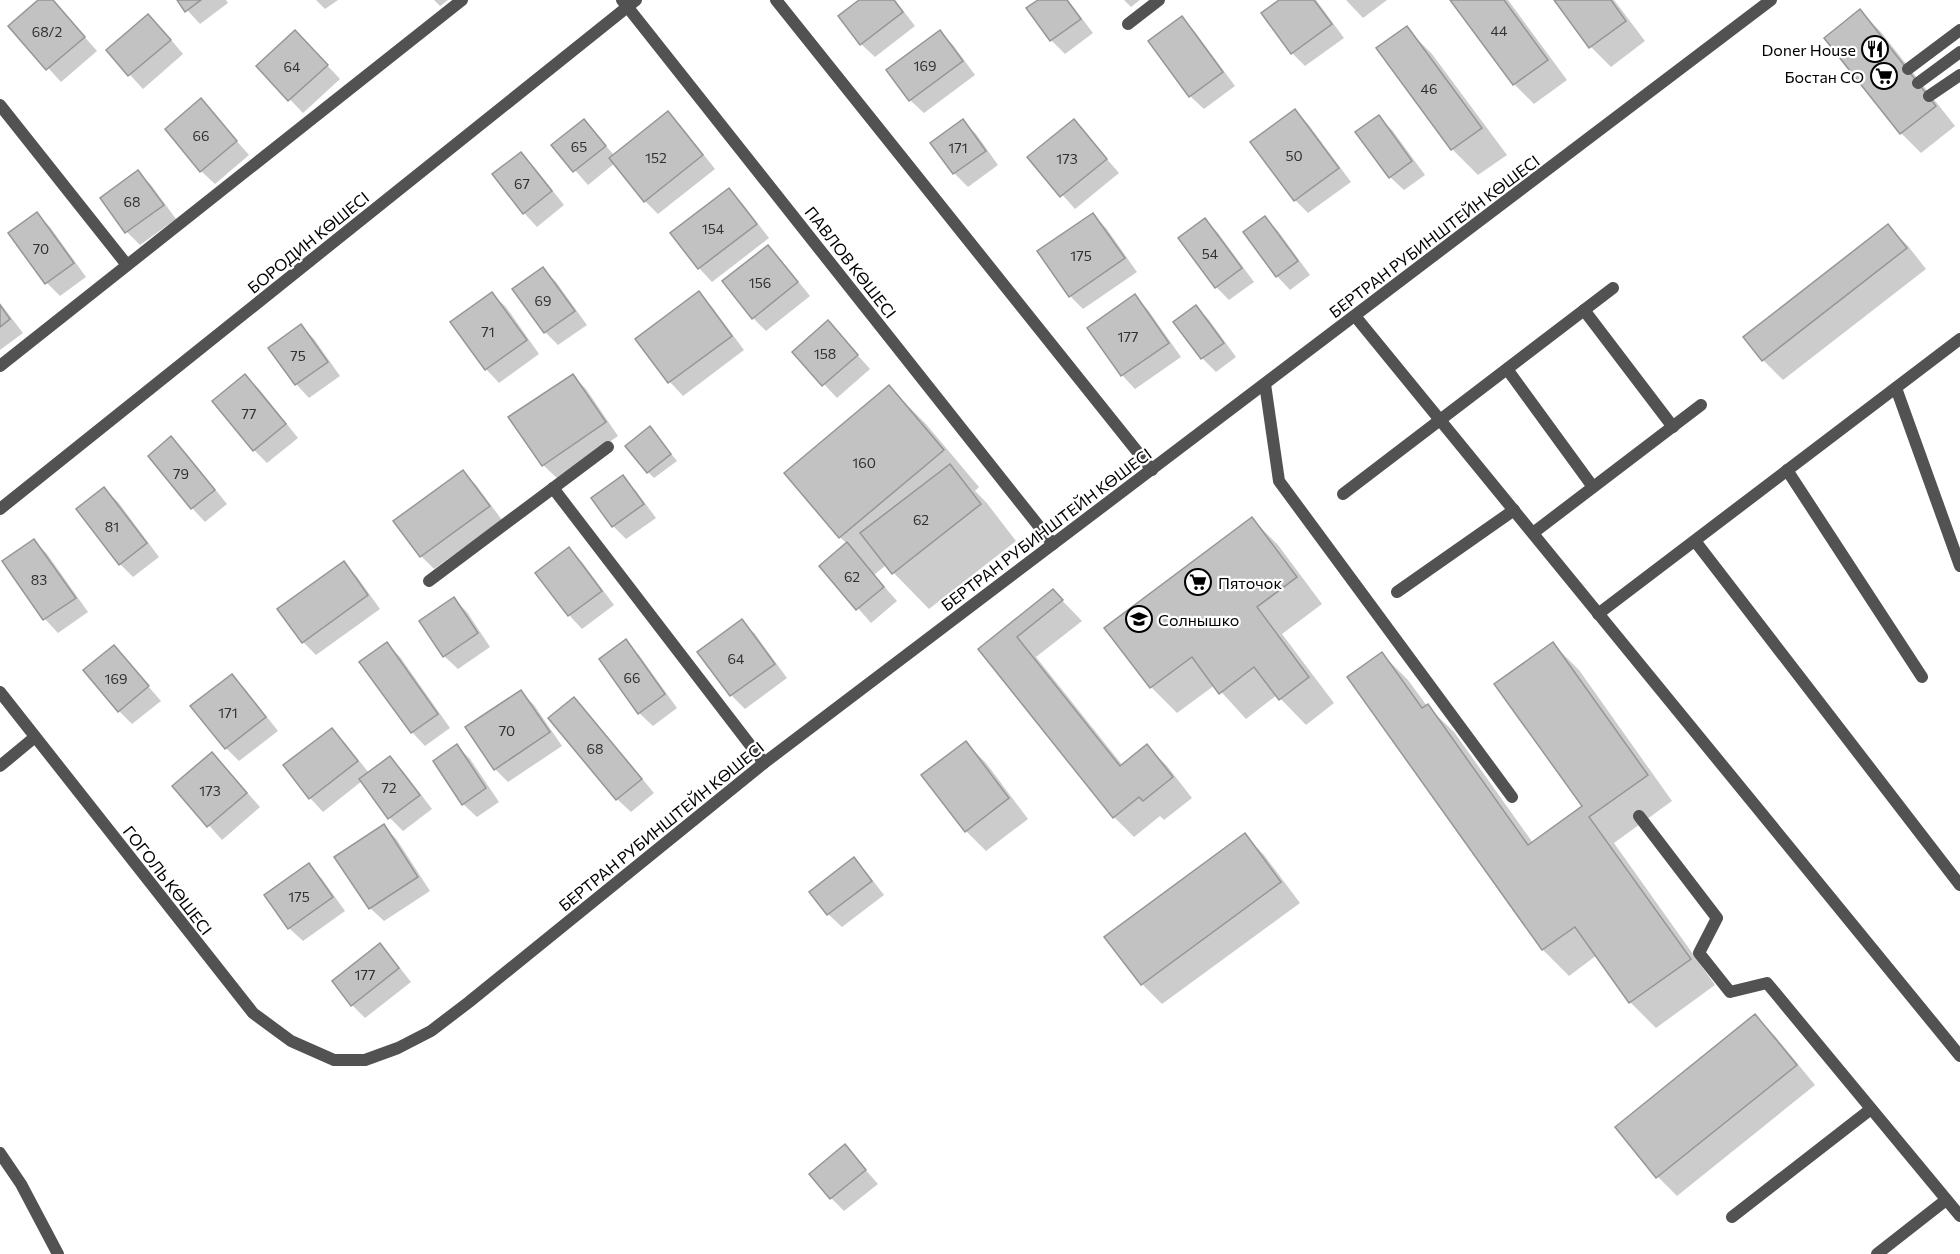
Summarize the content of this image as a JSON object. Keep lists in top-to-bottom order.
{
  "streets": {
    "street": [
      "БЕРТРАН РУБИНШТЕЙН КӨШЕСІ",
      "БОРОДИН КӨШЕСІ",
      "ПАВЛОВ КӨШЕСІ",
      "ГОГОЛЬ КӨШЕСІ"
    ]
  },
  "crossings": [
    ["БЕРТРАН РУБИНШТЕЙН КӨШЕСІ", "ПАВЛОВ КӨШЕСІ"],
    ["БЕРТРАН РУБИНШТЕЙН КӨШЕСІ", "ГОГОЛЬ КӨШЕСІ"],
    ["БОРОДИН КӨШЕСІ", "ПАВЛОВ КӨШЕСІ"]
  ],
  "places": {
    "restaurant": ["Doner House"],
    "supermarket": ["Бостан СО", "Пяточок"],
    "school or university": ["Солнышко"]
  },
  "house_numbers": [
    "44",
    "68/2",
    "169",
    "64",
    "46",
    "66",
    "65",
    "171",
    "50",
    "152",
    "173",
    "67",
    "68",
    "154",
    "70",
    "54",
    "175",
    "156",
    "69",
    "71",
    "177",
    "158",
    "75",
    "77",
    "160",
    "79",
    "62",
    "81",
    "62",
    "83",
    "64",
    "66",
    "169",
    "171",
    "70",
    "68",
    "72",
    "173",
    "175",
    "177"
  ]
}
